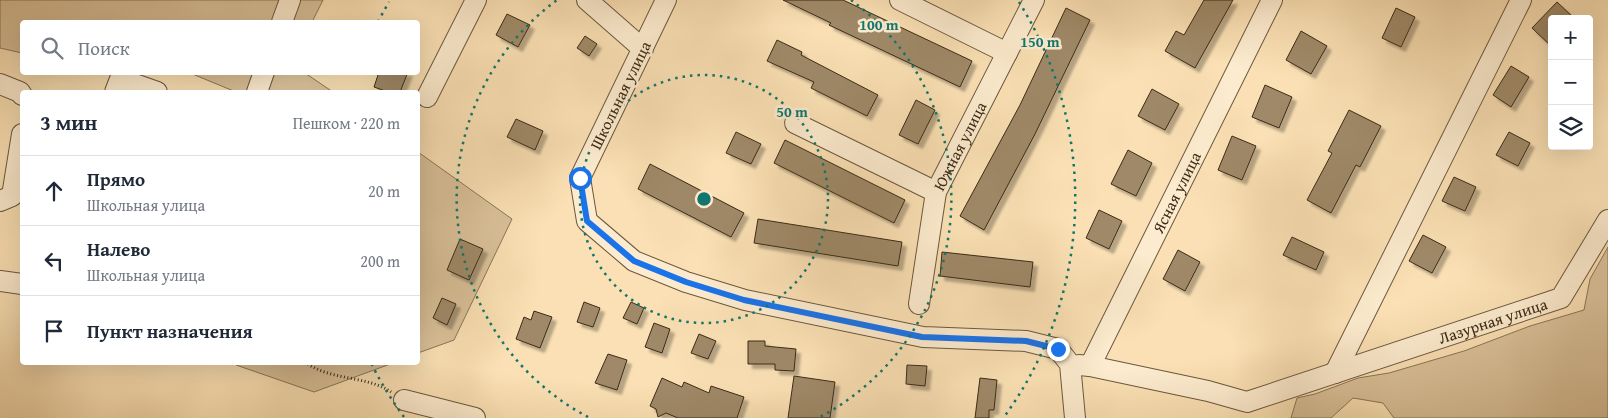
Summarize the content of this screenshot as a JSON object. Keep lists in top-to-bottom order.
{
  "streets": {
    "street": [
      "Школьная улица",
      "Южная улица",
      "Ясная улица",
      "Лазурная улица"
    ]
  },
  "crossings": [
    ["Ясная улица", "Лазурная улица"]
  ],
  "page": {
    "map_buttons": ["+", "−"],
    "search": "Поиск",
    "heading": ["3 мин", "Пешком · 220 m"],
    "list": [
      ["Прямо", "Школьная улица", "20 m"],
      ["Налево", "Школьная улица", "200 m"],
      "Пункт назначения"
    ]
  },
  "rings": ["100 m", "150 m", "50 m"]
}
